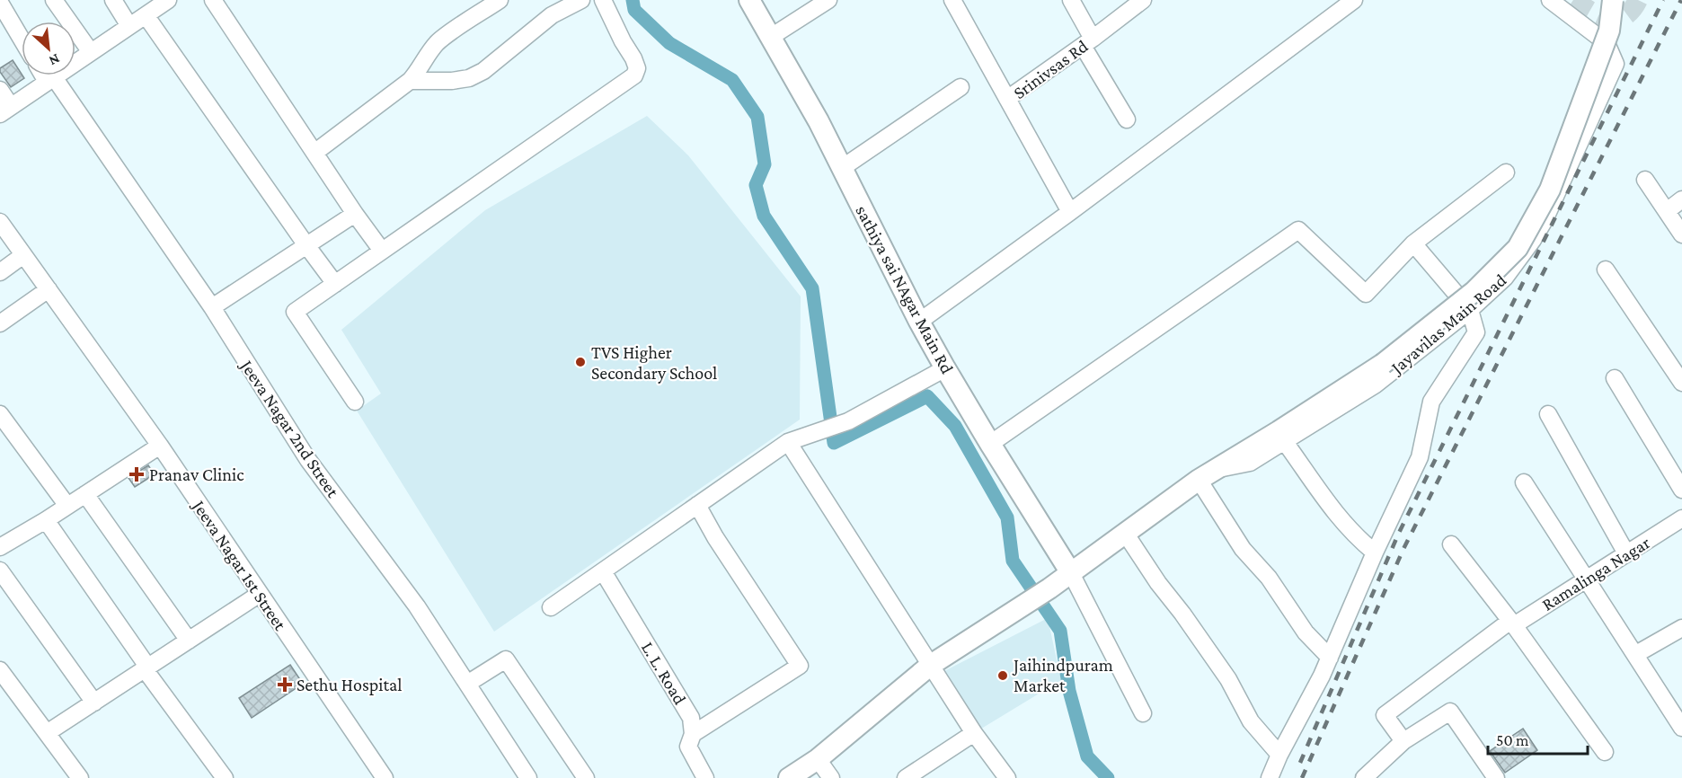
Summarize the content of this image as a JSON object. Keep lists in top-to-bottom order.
{
  "streets": {
    "street": [
      "Srinivsas Rd",
      "sathiya sai NAgar Main Rd",
      "Jayavilas Main Road",
      "Jeeva Nagar 2nd Street",
      "Jeeva Nagar 1st Street",
      "Ramalinga Nagar",
      "L. L. Road"
    ]
  },
  "crossings": [
    ["sathiya sai NAgar Main Rd", "Jayavilas Main Road"]
  ],
  "places": {
    "other": ["TVS Higher Secondary School", "Jaihindpuram Market"],
    "health": ["Pranav Clinic", "Sethu Hospital"]
  },
  "scale_bar": "50 m",
  "north": "bottom right"
}
